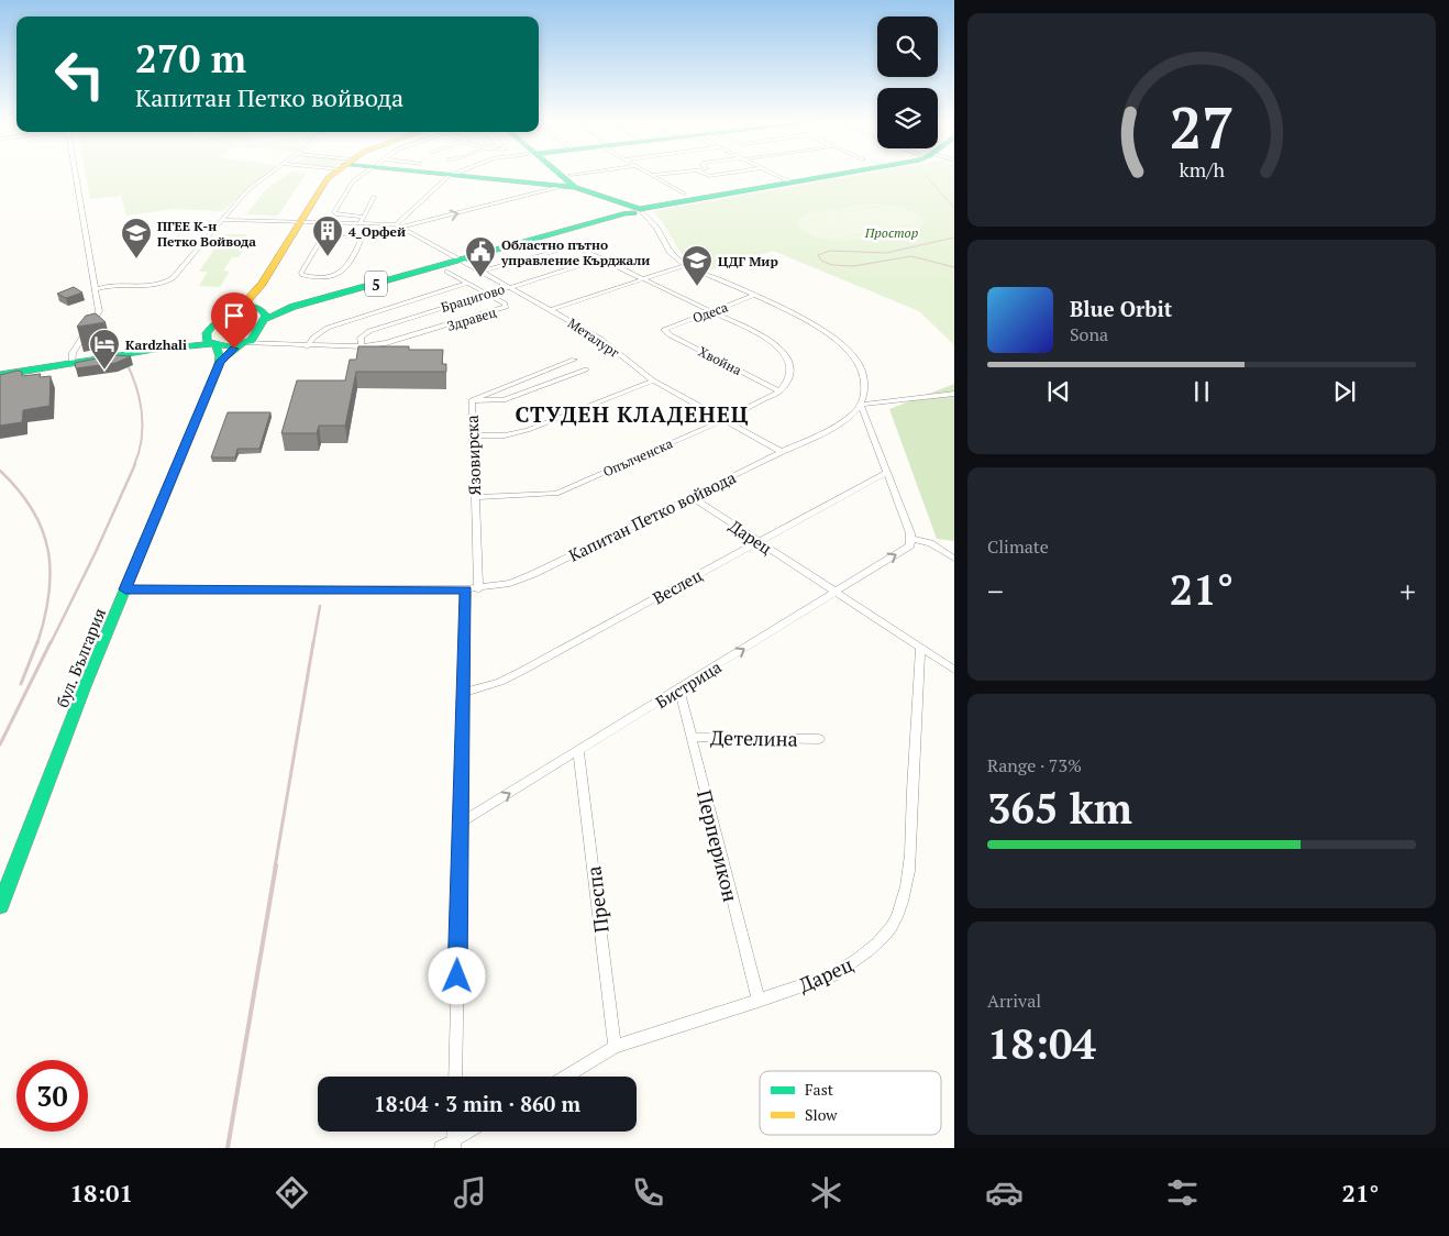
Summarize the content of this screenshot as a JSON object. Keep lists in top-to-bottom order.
{
  "streets": {
    "main road": ["5", "бул. България"],
    "street": [
      "Брацигово",
      "Одеса",
      "Здравец",
      "Металург",
      "Хвойна",
      "Язовирска",
      "Опълченска",
      "Капитан Петко войвода",
      "Дарец",
      "Веслец",
      "Бистрица",
      "Детелина",
      "Перперикон",
      "Преспа"
    ]
  },
  "crossings": [
    ["5", "Металург"],
    ["Брацигово", "Здравец"],
    ["Брацигово", "Металург"],
    ["Одеса", "Хвойна"],
    ["Металург", "Опълченска"],
    ["Металург", "Капитан Петко войвода"],
    ["Хвойна", "Опълченска"],
    ["Язовирска", "Опълченска"],
    ["Язовирска", "Капитан Петко войвода"],
    ["Язовирска", "Веслец"],
    ["Язовирска", "Бистрица"],
    ["Капитан Петко войвода", "Дарец"],
    ["Капитан Петко войвода", "бул. България"],
    ["Дарец", "Веслец"],
    ["Дарец", "Бистрица"],
    ["Дарец", "Перперикон"],
    ["Дарец", "Преспа"],
    ["Бистрица", "Перперикон"],
    ["Бистрица", "Преспа"],
    ["Детелина", "Перперикон"]
  ],
  "one_way": ["Бистрица"],
  "districts": ["СТУДЕН КЛАДЕНЕЦ"],
  "parks": ["Простор"],
  "places": {
    "building": ["4_Орфей"],
    "school or university": ["ПГЕЕ К-н Петко Войвода", "ЦДГ Мир"],
    "public building": ["Областно пътно управление Кърджали"],
    "hotel": ["Kardzhali"]
  },
  "legend": ["Fast", "Slow"],
  "page": {
    "turn": ["270 m", "Капитан Петко войвода"],
    "song": ["Blue Orbit", "Sona"],
    "tile": [
      "Climate",
      ["Range · 73%", "365 km"],
      ["Arrival", "18:04"]
    ],
    "heat": ["−", "21°", "+"],
    "limit": "30",
    "trip": "18:04 · 3 min · 860 m",
    "tabs": ["18:01", "21°"],
    "gauge": ["27", "km/h"]
  }
}
